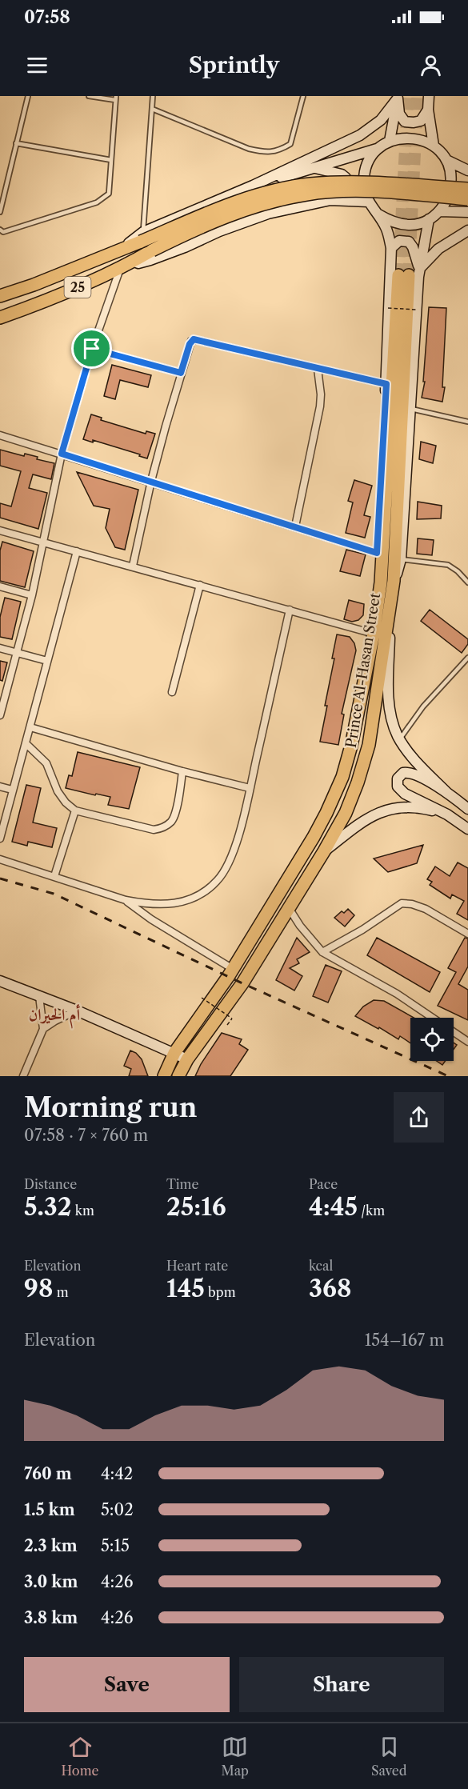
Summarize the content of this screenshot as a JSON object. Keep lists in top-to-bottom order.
{
  "streets": {
    "highway": ["25", "Prince Al-Hasan Street"]
  },
  "districts": ["أم الحيران"],
  "page": {
    "status": "07:58",
    "header": "Sprintly",
    "heading": ["Morning run", "07:58 · 7 × 760 m"],
    "stats": [
      ["Distance", "5.32 km"],
      ["Time", "25:16"],
      ["Pace", "4:45 /km"],
      ["Elevation", "98 m"],
      ["Heart rate", "145 bpm"],
      ["kcal", "368"]
    ],
    "chart": ["Elevation", "154–167 m"],
    "list": [
      {
        "name": "760 m",
        "note": "4:42"
      },
      {
        "name": "1.5 km",
        "note": "5:02"
      },
      {
        "name": "2.3 km",
        "note": "5:15"
      },
      {
        "name": "3.0 km",
        "note": "4:26"
      },
      {
        "name": "3.8 km",
        "note": "4:26"
      }
    ],
    "buttons": ["Save", "Share"],
    "tabs": ["Home", "Map", "Saved"]
  }
}
